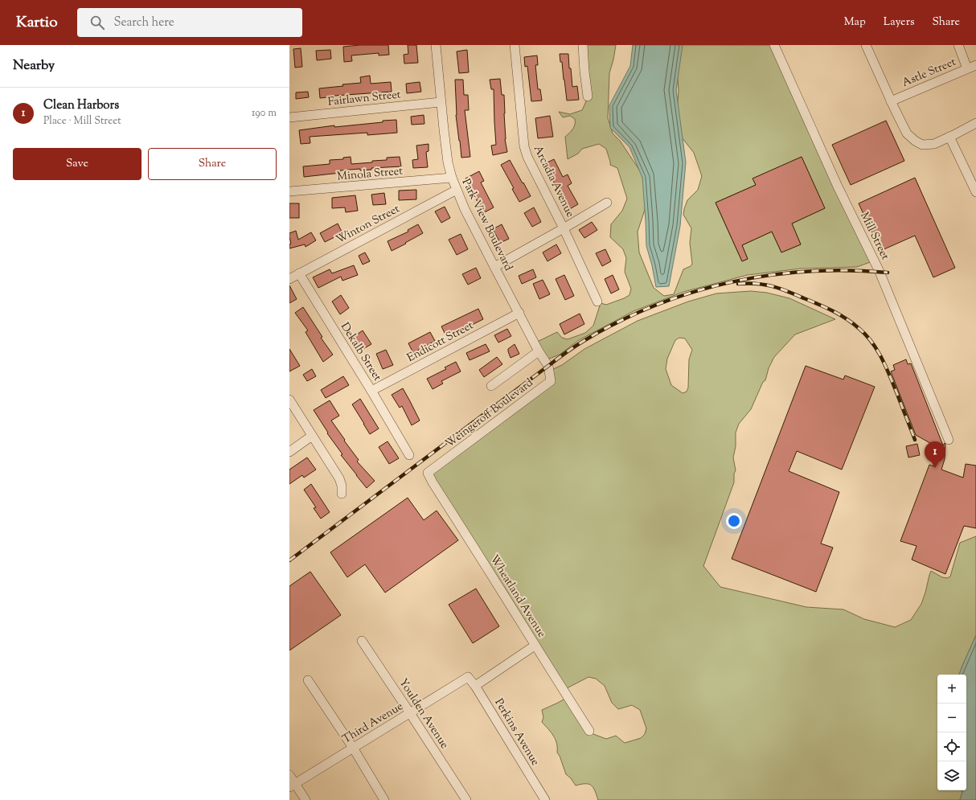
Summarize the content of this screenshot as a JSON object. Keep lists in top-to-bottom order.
{
  "streets": {
    "street": [
      "Astle Street",
      "Fairlawn Street",
      "Minola Street",
      "Arcadia Avenue",
      "Winton Street",
      "Park View Boulevard",
      "Mill Street",
      "Endicott Street",
      "Dekalb Street",
      "Weingeroff Boulevard",
      "Wheatland Avenue",
      "Youlden Avenue",
      "Third Avenue",
      "Perkins Avenue"
    ]
  },
  "crossings": [
    ["Fairlawn Street", "Park View Boulevard"],
    ["Minola Street", "Park View Boulevard"],
    ["Winton Street", "Park View Boulevard"],
    ["Winton Street", "Dekalb Street"],
    ["Park View Boulevard", "Endicott Street"],
    ["Park View Boulevard", "Weingeroff Boulevard"],
    ["Endicott Street", "Dekalb Street"],
    ["Weingeroff Boulevard", "Wheatland Avenue"],
    ["Youlden Avenue", "Third Avenue"],
    ["Third Avenue", "Perkins Avenue"]
  ],
  "page": {
    "header": "Kartio",
    "search": "Search here",
    "nav": ["Map", "Layers", "Share"],
    "heading": "Nearby",
    "list": [
      {
        "mark": "1",
        "name": "Clean Harbors",
        "note": "Place · Mill Street",
        "value": "190 m"
      }
    ],
    "buttons": ["Save", "Share"],
    "pins": "1",
    "map_buttons": ["+", "−"]
  }
}
